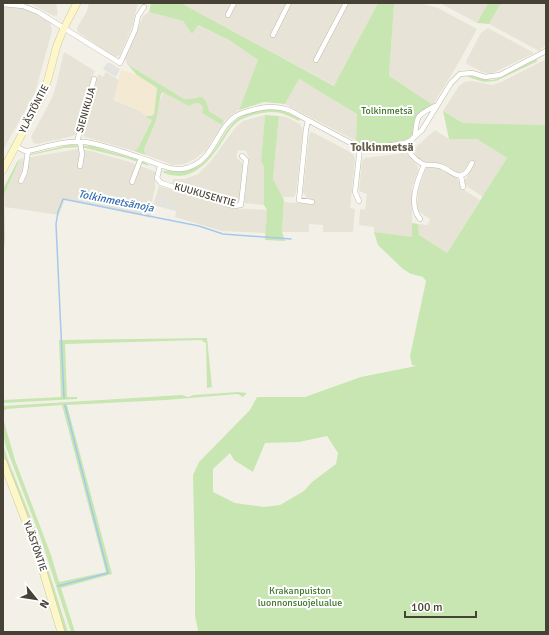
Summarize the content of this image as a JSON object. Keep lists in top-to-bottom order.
{
  "streets": {
    "main road": ["YLÄSTÖNTIE"],
    "street": ["SIENIKUJA", "KUUKUSENTIE"]
  },
  "districts": ["Tolkinmetsä"],
  "water": ["Tolkinmetsänoja"],
  "parks": ["Tolkinmetsä", "Krakanpuiston luonnonsuojelualue"],
  "scale_bar": "100 m",
  "north": "bottom right"
}
